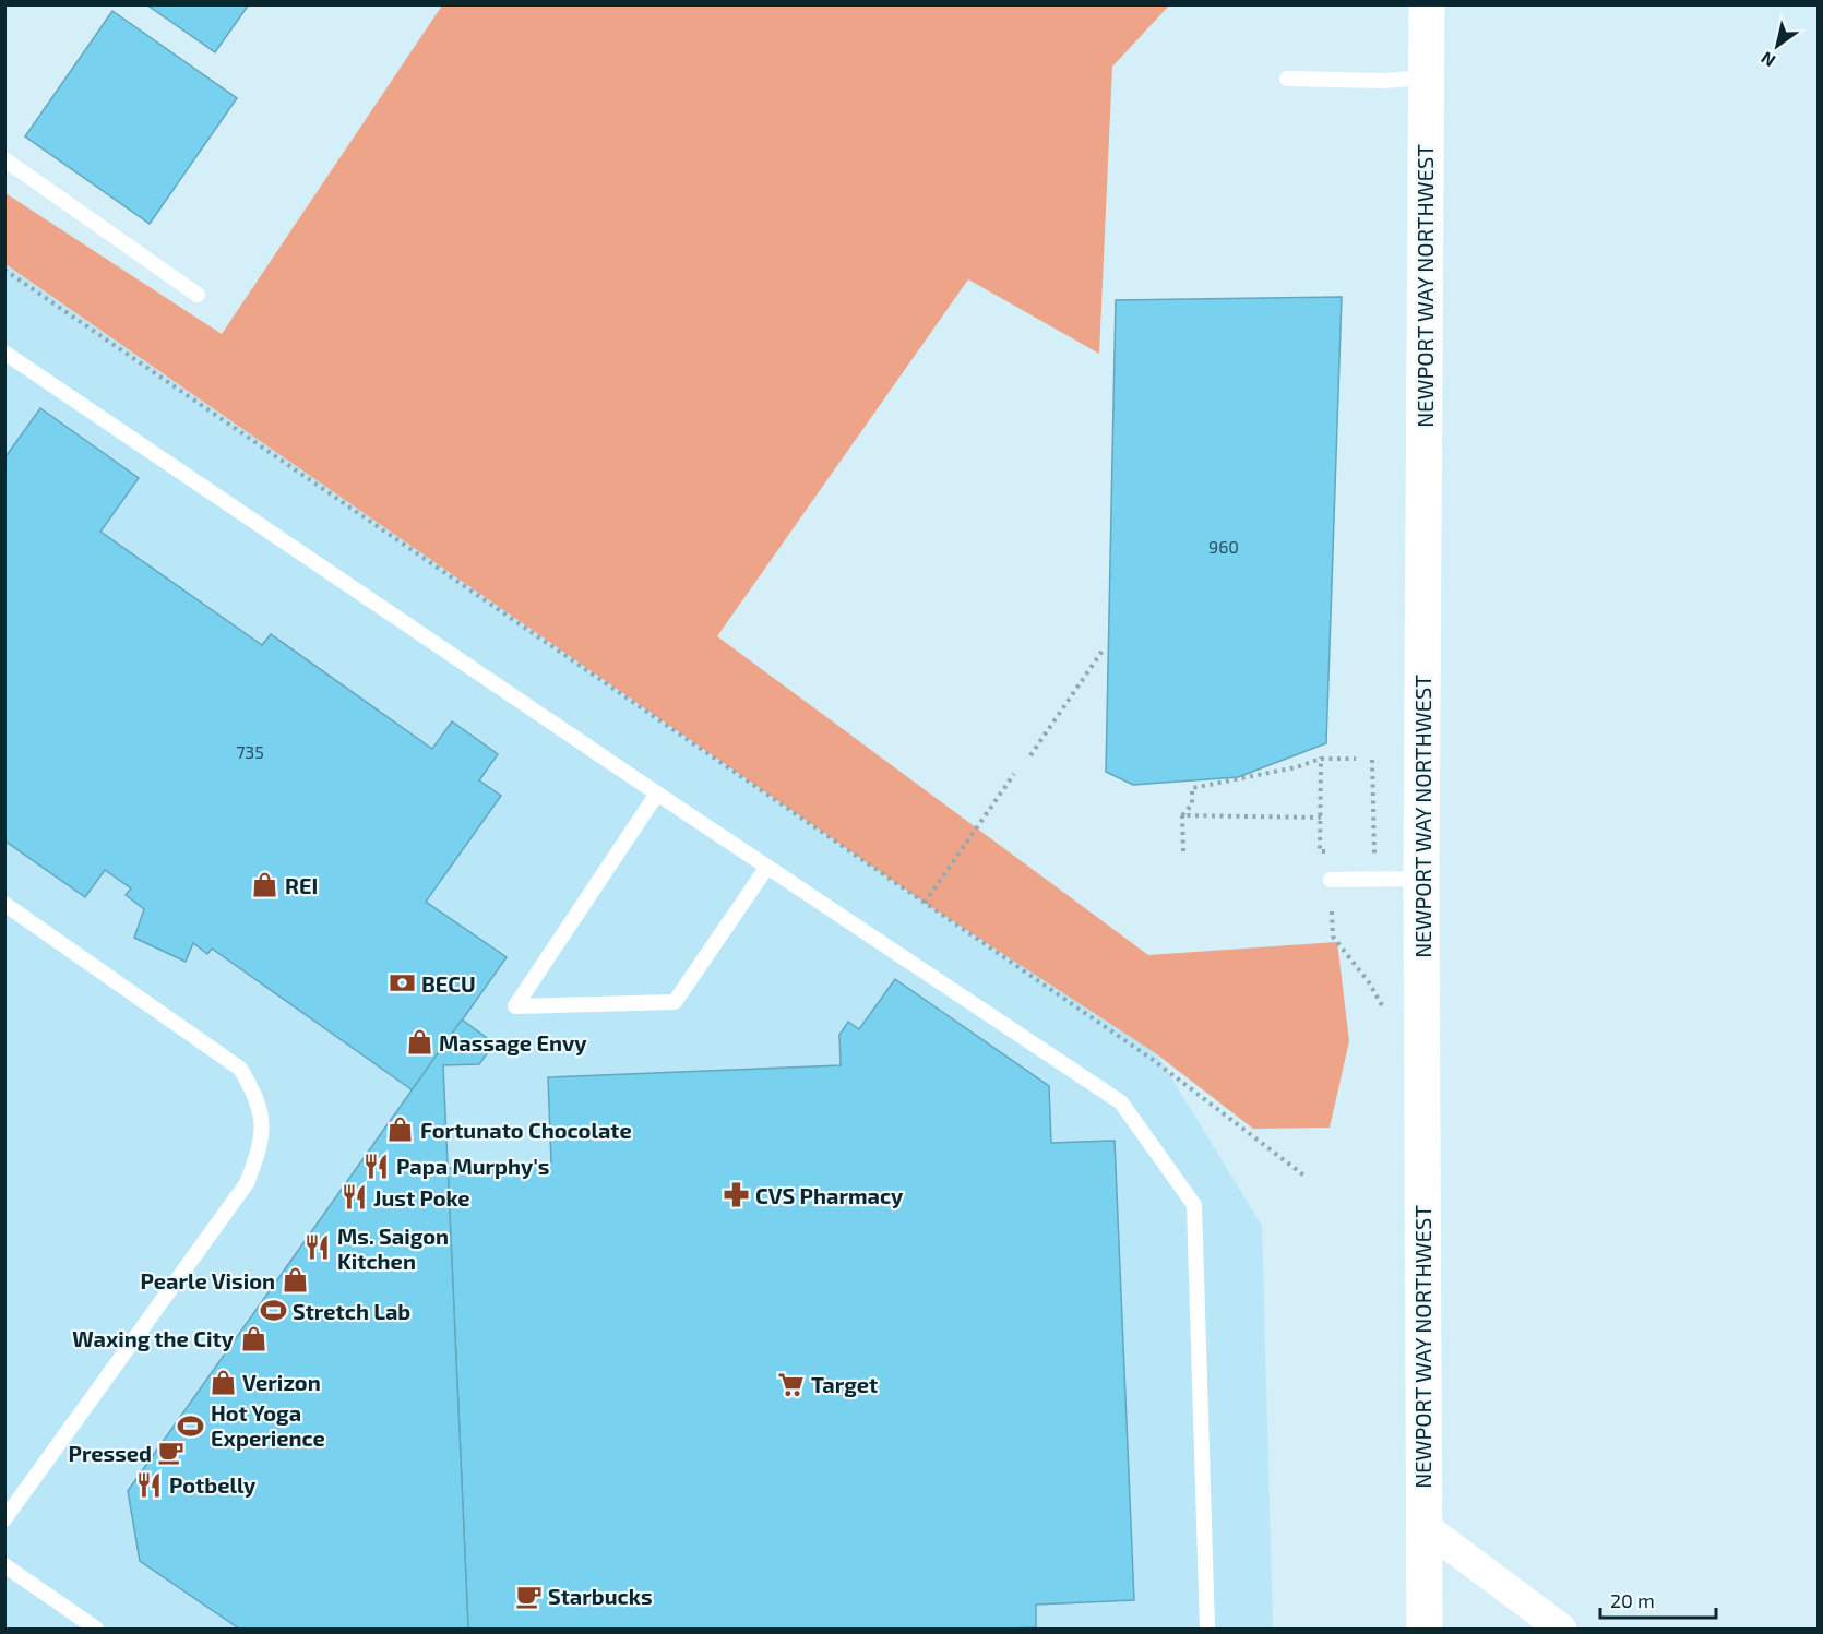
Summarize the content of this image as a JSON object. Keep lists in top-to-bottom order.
{
  "streets": {
    "street": ["NEWPORT WAY NORTHWEST"]
  },
  "places": {
    "shop": [
      "REI",
      "Massage Envy",
      "Fortunato Chocolate",
      "Pearle Vision",
      "Waxing the City",
      "Verizon"
    ],
    "bank": ["BECU"],
    "restaurant": [
      "Papa Murphy's",
      "Just Poke",
      "Ms. Saigon Kitchen",
      "Potbelly"
    ],
    "pharmacy": ["CVS Pharmacy"],
    "sports": ["Stretch Lab", "Hot Yoga Experience"],
    "supermarket": ["Target"],
    "cafe": ["Pressed", "Starbucks"]
  },
  "house_numbers": ["960", "735"],
  "scale_bar": "20 m",
  "north": "bottom left"
}
